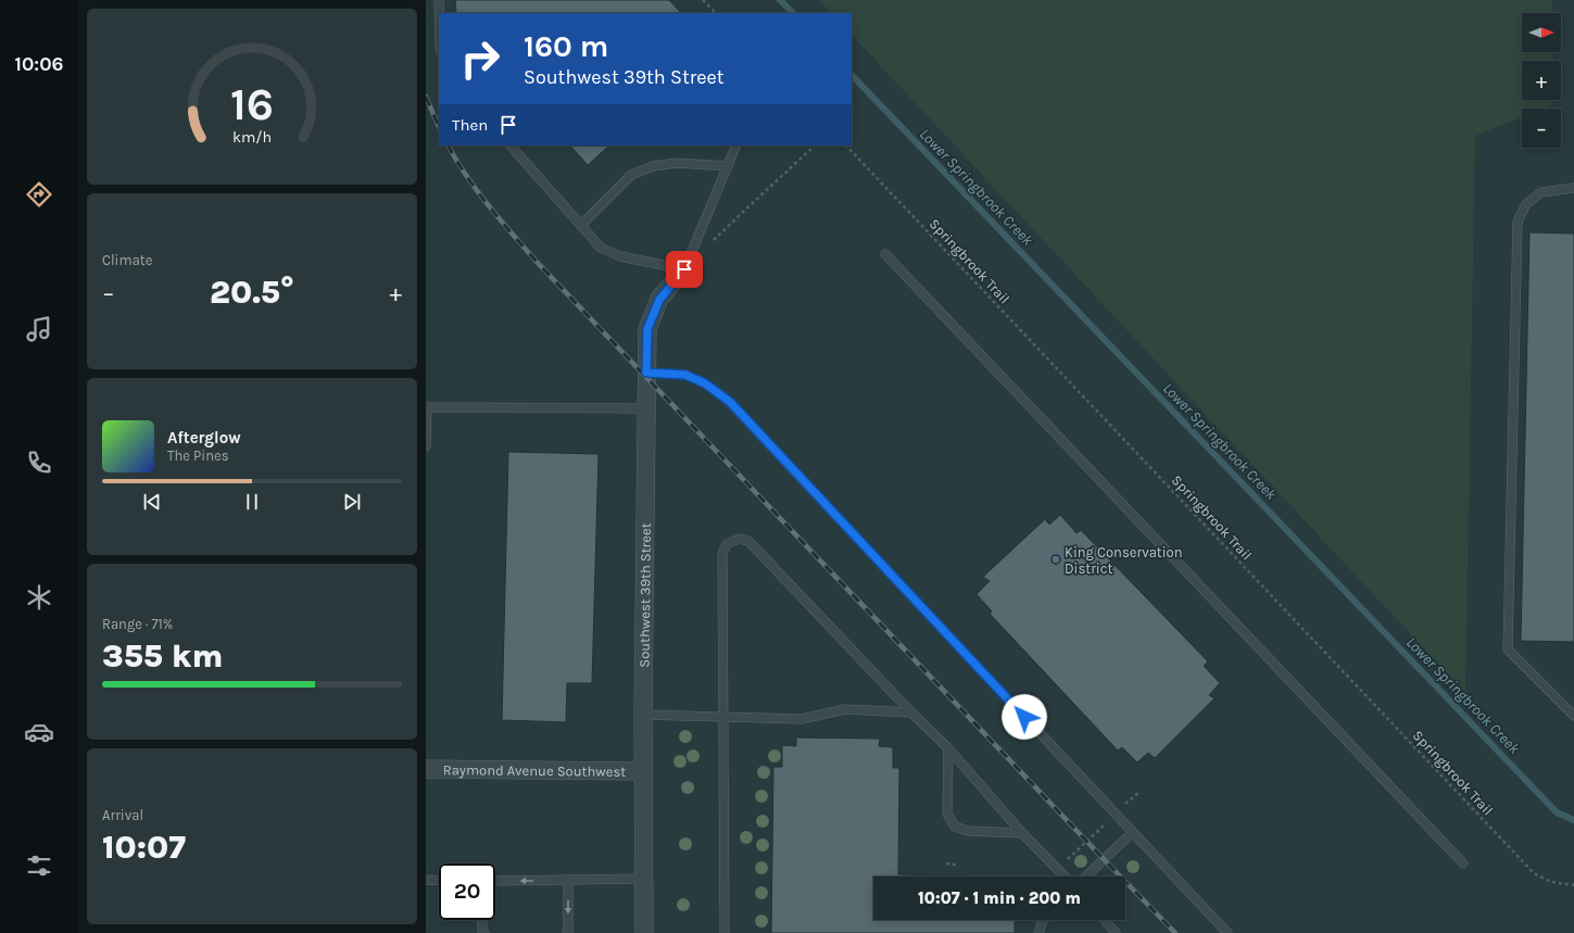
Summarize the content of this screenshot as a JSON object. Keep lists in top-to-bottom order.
{
  "streets": {
    "street": ["Southwest 39th Street", "Raymond Avenue Southwest"],
    "path": ["Springbrook Trail"]
  },
  "crossings": [
    ["Southwest 39th Street", "Raymond Avenue Southwest"]
  ],
  "water": ["Lower Springbrook Creek"],
  "places": ["King Conservation District"],
  "north": "right",
  "page": {
    "tabs": "10:06",
    "map_buttons": ["+", "−"],
    "turn": ["160 m", "Southwest 39th Street"],
    "then": "Then",
    "tile": [
      "Climate",
      ["Range · 71%", "355 km"],
      ["Arrival", "10:07"]
    ],
    "heat": ["−", "20.5°", "+"],
    "song": ["Afterglow", "The Pines"],
    "limit": "20",
    "trip": "10:07 · 1 min · 200 m",
    "gauge": ["16", "km/h"]
  }
}
